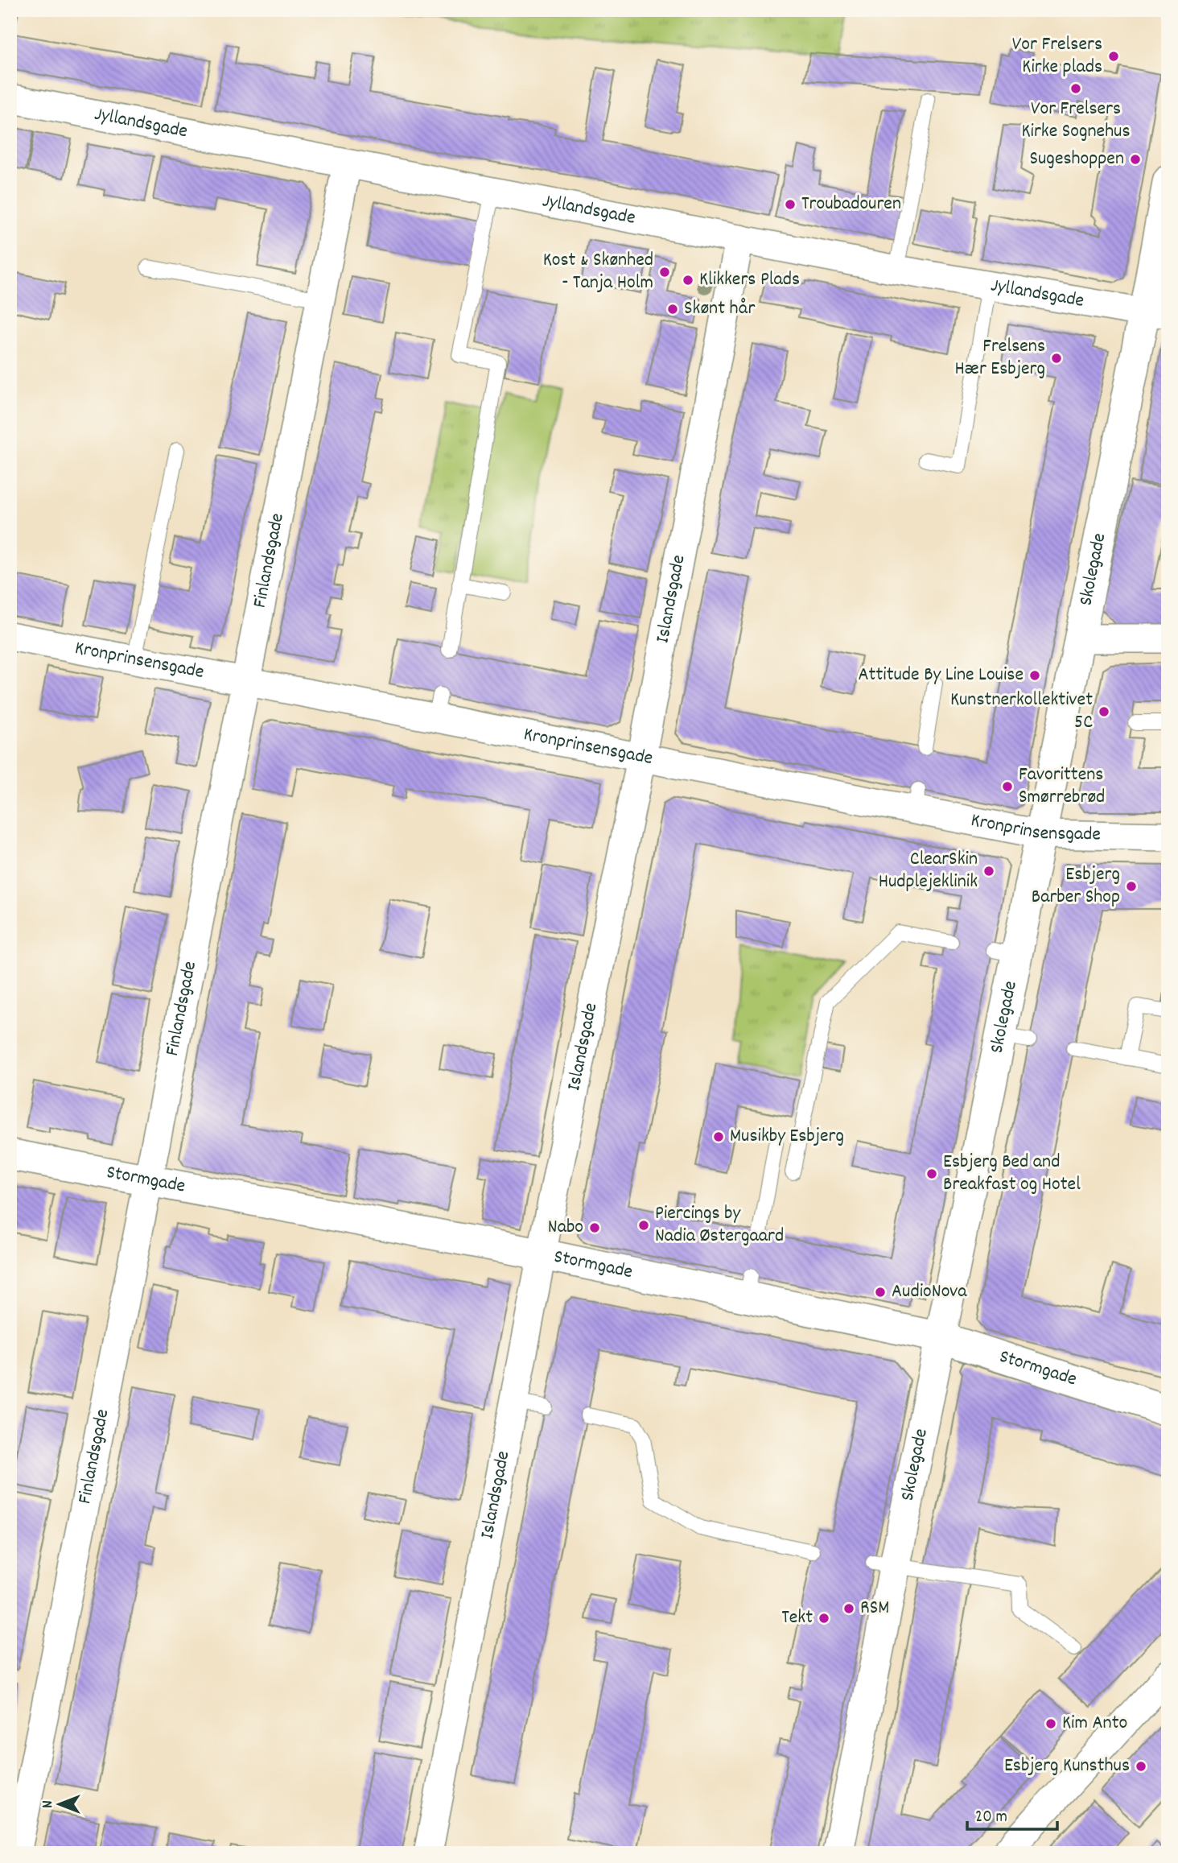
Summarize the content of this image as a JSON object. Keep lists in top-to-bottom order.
{
  "streets": {
    "street": [
      "Jyllandsgade",
      "Finlandsgade",
      "Skolegade",
      "Islandsgade",
      "Kronprinsensgade",
      "Stormgade"
    ]
  },
  "crossings": [
    ["Jyllandsgade", "Finlandsgade"],
    ["Jyllandsgade", "Skolegade"],
    ["Jyllandsgade", "Islandsgade"],
    ["Finlandsgade", "Kronprinsensgade"],
    ["Finlandsgade", "Stormgade"],
    ["Skolegade", "Kronprinsensgade"],
    ["Skolegade", "Stormgade"],
    ["Islandsgade", "Kronprinsensgade"],
    ["Islandsgade", "Stormgade"]
  ],
  "places": [
    "Vor Frelsers Kirke plads",
    "Vor Frelsers Kirke Sognehus",
    "Sugeshoppen",
    "Troubadouren",
    "Kost & Skønhed - Tanja Holm",
    "Klikkers Plads",
    "Skønt hår",
    "Frelsens Hær Esbjerg",
    "Attitude By Line Louise",
    "Kunstnerkollektivet 5C",
    "Favorittens Smørrebrød",
    "ClearSkin Hudplejeklinik",
    "Esbjerg Barber Shop",
    "Musikby Esbjerg",
    "Esbjerg Bed and Breakfast og Hotel",
    "Piercings by Nadia Østergaard",
    "Nabo",
    "AudioNova",
    "RSM",
    "Tekt",
    "Kim Anto",
    "Esbjerg Kunsthus"
  ],
  "scale_bar": "20 m",
  "north": "left"
}
